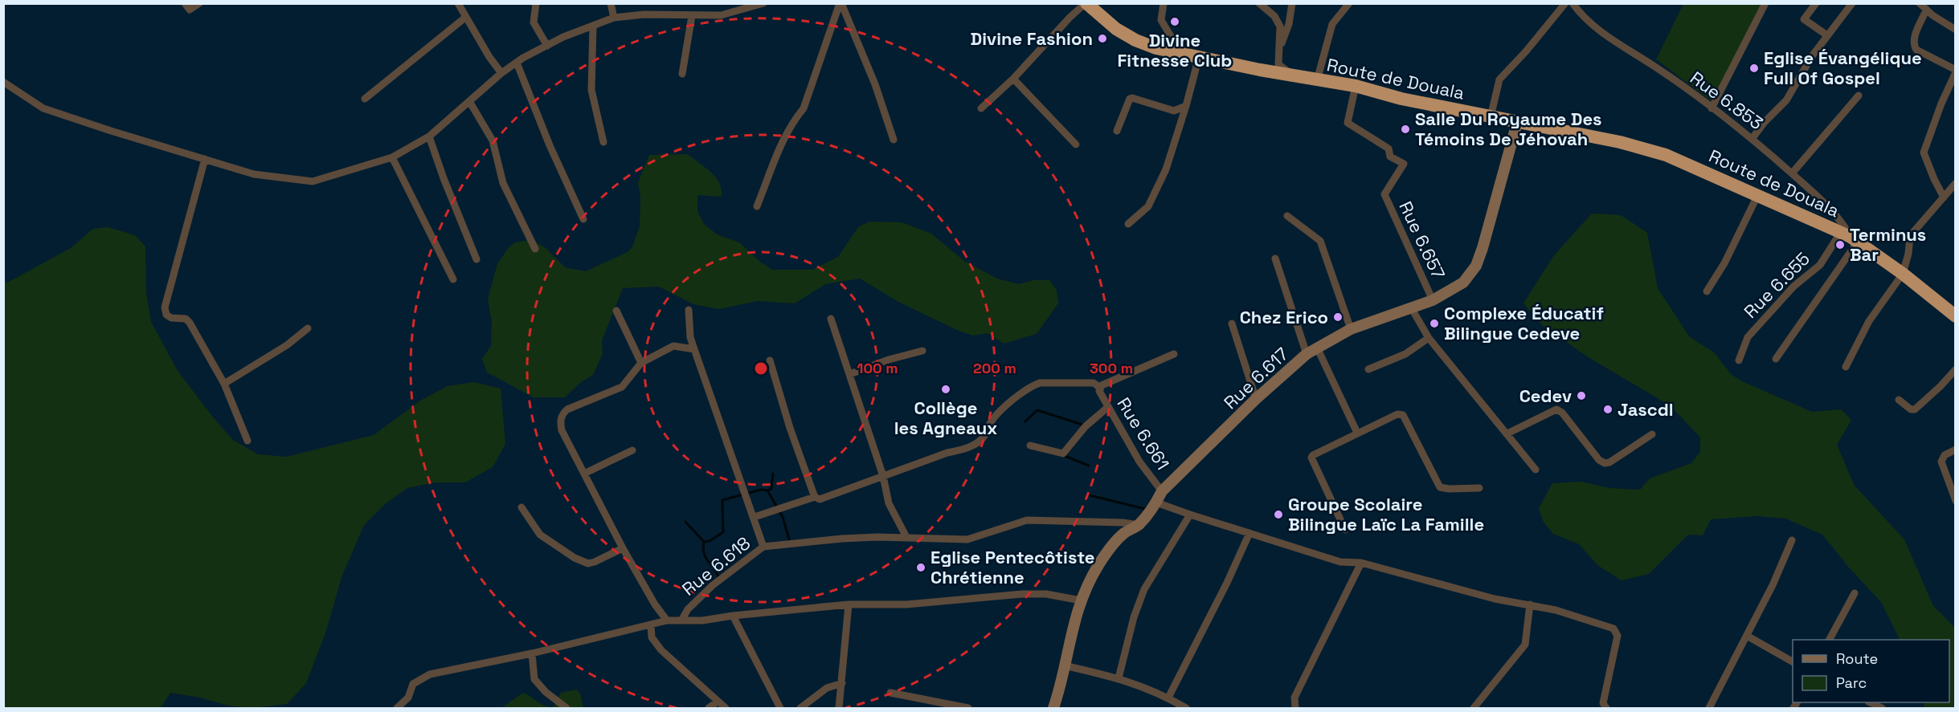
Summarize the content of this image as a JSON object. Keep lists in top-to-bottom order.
{
  "streets": {
    "highway": ["Route de Douala"],
    "street": [
      "Rue 6.853",
      "Rue 6.657",
      "Rue 6.655",
      "Rue 6.617",
      "Rue 6.661",
      "Rue 6.618"
    ]
  },
  "crossings": [
    ["Route de Douala", "Rue 6.853"],
    ["Route de Douala", "Rue 6.657"],
    ["Route de Douala", "Rue 6.655"],
    ["Route de Douala", "Rue 6.617"],
    ["Rue 6.853", "Rue 6.655"],
    ["Rue 6.657", "Rue 6.617"],
    ["Rue 6.617", "Rue 6.661"],
    ["Rue 6.617", "Rue 6.618"]
  ],
  "places": [
    "Divine Fitnesse Club",
    "Divine Fashion",
    "Eglise Évangélique Full Of Gospel",
    "Salle Du Royaume Des Témoins De Jéhovah",
    "Terminus Bar",
    "Chez Erico",
    "Complexe Éducatif Bilingue Cedeve",
    "Collège les Agneaux",
    "Cedev",
    "Jascdl",
    "Groupe Scolaire Bilingue Laïc La Famille",
    "Eglise Pentecôtiste Chrétienne"
  ],
  "legend": ["Route", "Parc"],
  "rings": ["100 m", "200 m", "300 m"]
}
